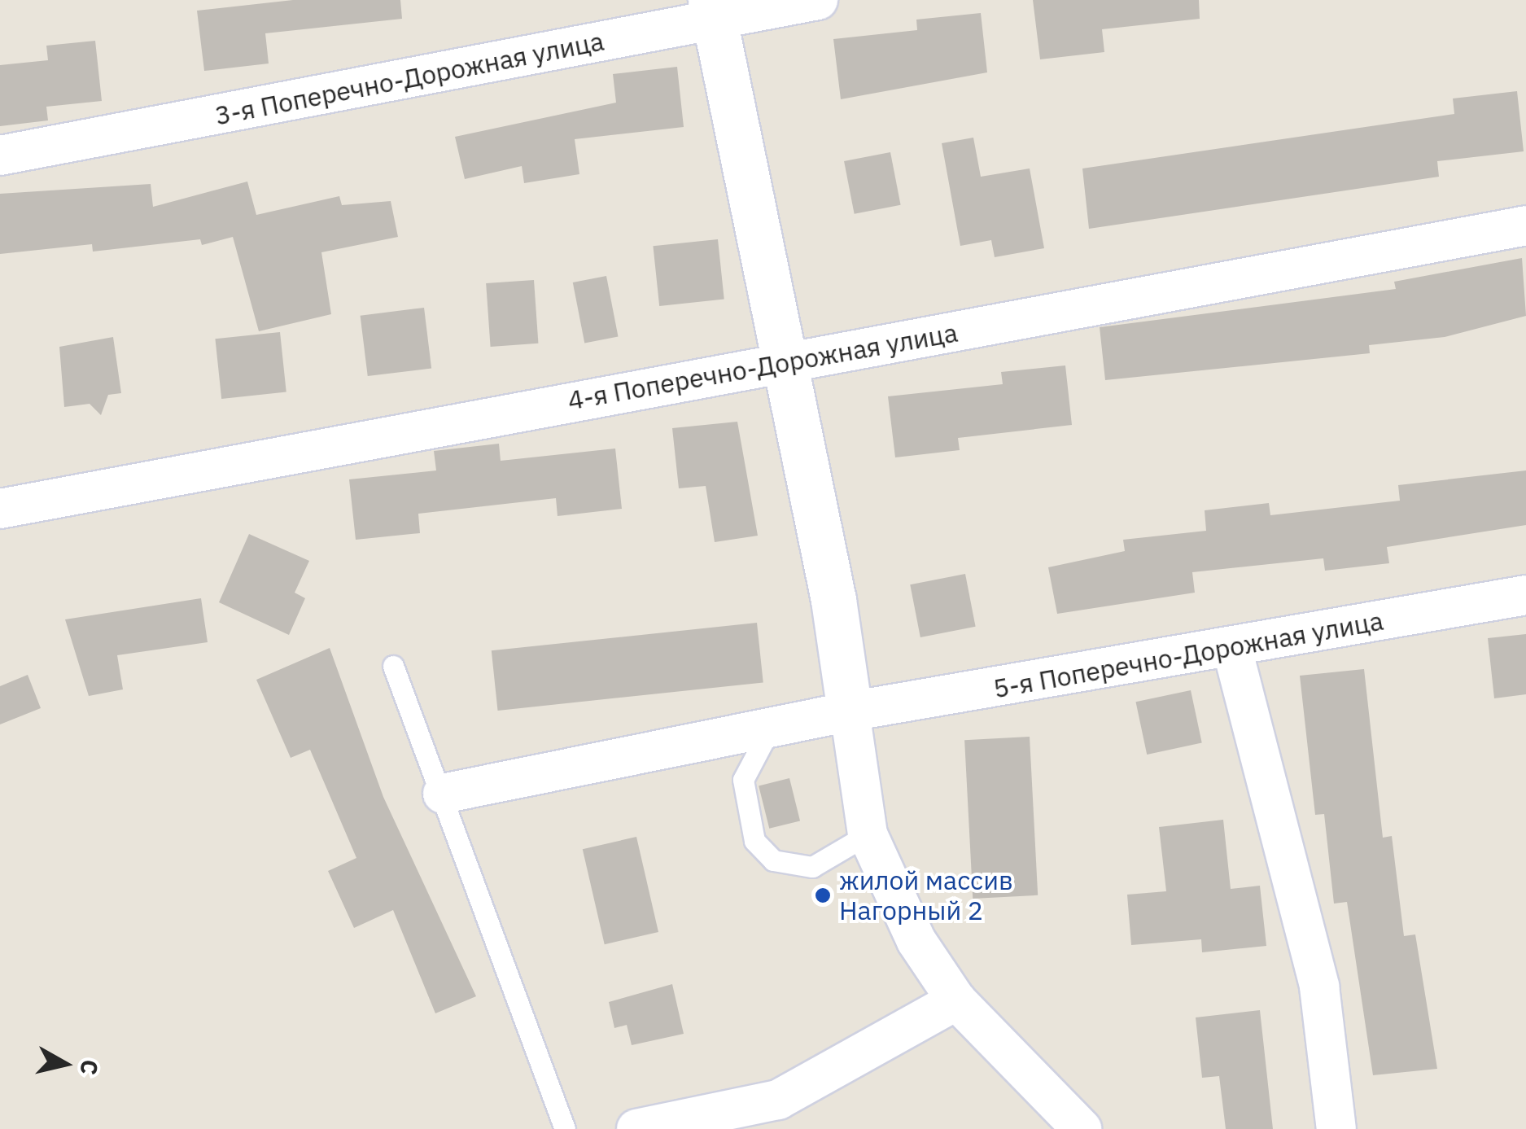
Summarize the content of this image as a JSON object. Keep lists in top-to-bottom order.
{
  "streets": {
    "street": ["3-я Поперечно-Дорожная улица", "4-я Поперечно-Дорожная улица", "5-я Поперечно-Дорожная улица"]
  },
  "places": ["жилой массив Нагорный 2"],
  "north": "right"
}
